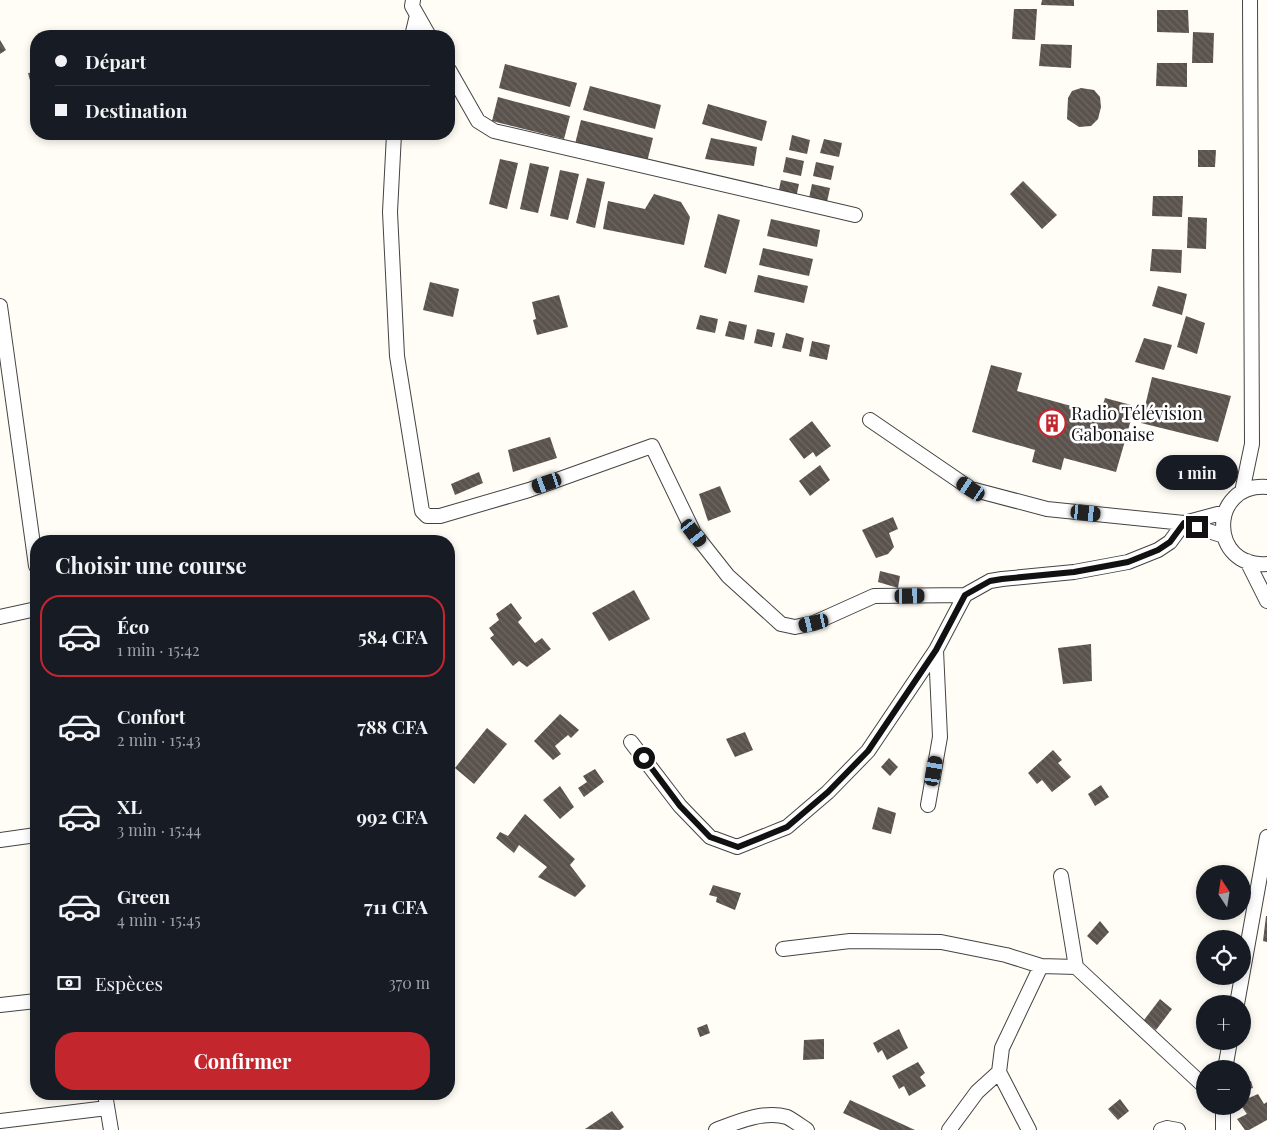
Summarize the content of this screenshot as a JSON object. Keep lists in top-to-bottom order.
{
  "places": {
    "building": ["Radio Télévision Gabonaise"]
  },
  "north": "top",
  "page": {
    "banner": ["Départ", "Destination"],
    "bubble": "1 min",
    "heading": "Choisir une course",
    "list": [
      {
        "name": "Éco",
        "note": "1 min · 15:42",
        "value": "584 CFA"
      },
      {
        "name": "Confort",
        "note": "2 min · 15:43",
        "value": "788 CFA"
      },
      {
        "name": "XL",
        "note": "3 min · 15:44",
        "value": "992 CFA"
      },
      {
        "name": "Green",
        "note": "4 min · 15:45",
        "value": "711 CFA"
      }
    ],
    "map_buttons": ["+", "−"],
    "pay": ["Espèces", "370 m"],
    "buttons": "Confirmer"
  }
}
